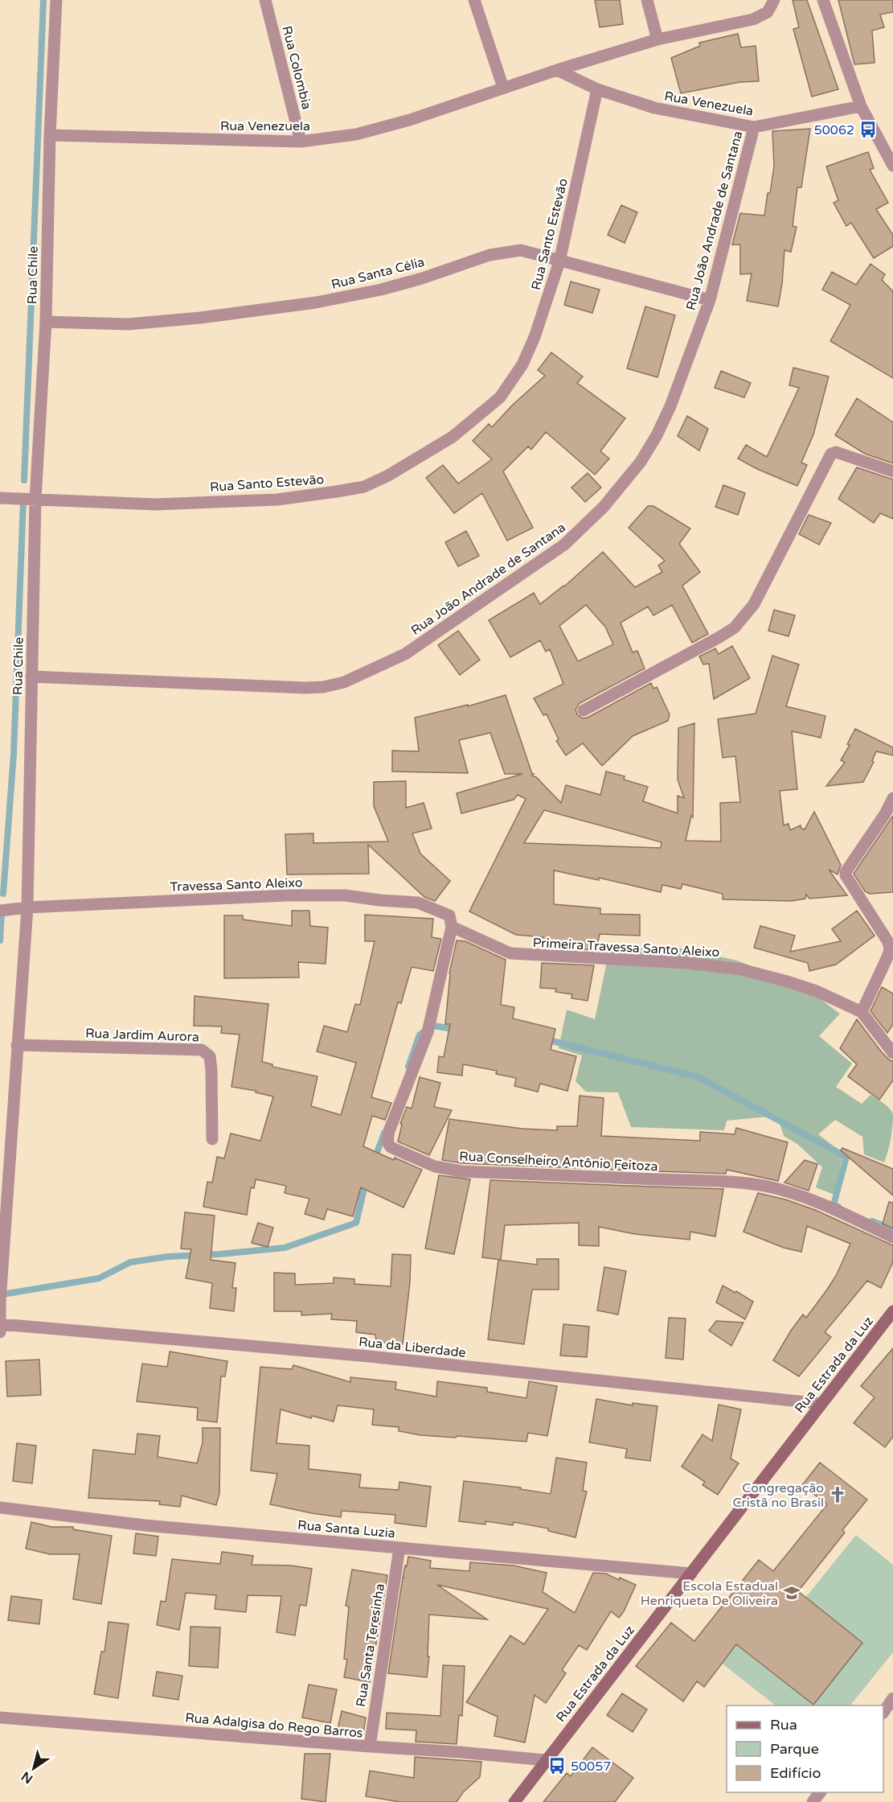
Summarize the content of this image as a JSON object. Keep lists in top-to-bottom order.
{
  "streets": {
    "main road": ["Rua Estrada da Luz"],
    "street": [
      "Rua Colombia",
      "Rua Venezuela",
      "Rua João Andrade de Santana",
      "Rua Santo Estevão",
      "Rua Santa Célia",
      "Rua Chile",
      "Travessa Santo Aleixo",
      "Primeira Travessa Santo Aleixo",
      "Rua Jardim Aurora",
      "Rua Conselheiro Antônio Feitoza",
      "Rua da Liberdade",
      "Rua Santa Luzia",
      "Rua Santa Teresinha",
      "Rua Adalgisa do Rego Barros"
    ]
  },
  "crossings": [
    ["Rua Colombia", "Rua Venezuela"],
    ["Rua Venezuela", "Rua João Andrade de Santana"],
    ["Rua Venezuela", "Rua Santo Estevão"],
    ["Rua Venezuela", "Rua Chile"],
    ["Rua João Andrade de Santana", "Rua Santa Célia"],
    ["Rua João Andrade de Santana", "Rua Chile"],
    ["Rua Santo Estevão", "Rua Santa Célia"],
    ["Rua Santo Estevão", "Rua Chile"],
    ["Rua Santa Célia", "Rua Chile"],
    ["Rua Chile", "Travessa Santo Aleixo"],
    ["Rua Chile", "Rua Jardim Aurora"],
    ["Rua Chile", "Rua da Liberdade"],
    ["Travessa Santo Aleixo", "Primeira Travessa Santo Aleixo"],
    ["Travessa Santo Aleixo", "Rua Conselheiro Antônio Feitoza"],
    ["Primeira Travessa Santo Aleixo", "Rua Conselheiro Antônio Feitoza"],
    ["Rua da Liberdade", "Rua Estrada da Luz"],
    ["Rua Estrada da Luz", "Rua Santa Luzia"],
    ["Rua Estrada da Luz", "Rua Adalgisa do Rego Barros"],
    ["Rua Santa Luzia", "Rua Santa Teresinha"],
    ["Rua Santa Teresinha", "Rua Adalgisa do Rego Barros"]
  ],
  "places": {
    "bus stop": ["50062", "50057"],
    "church": ["Congregação Cristã no Brasil"],
    "school or university": ["Escola Estadual Henriqueta De Oliveira"]
  },
  "legend": ["Rua", "Parque", "Edifício"],
  "north": "bottom left"
}
